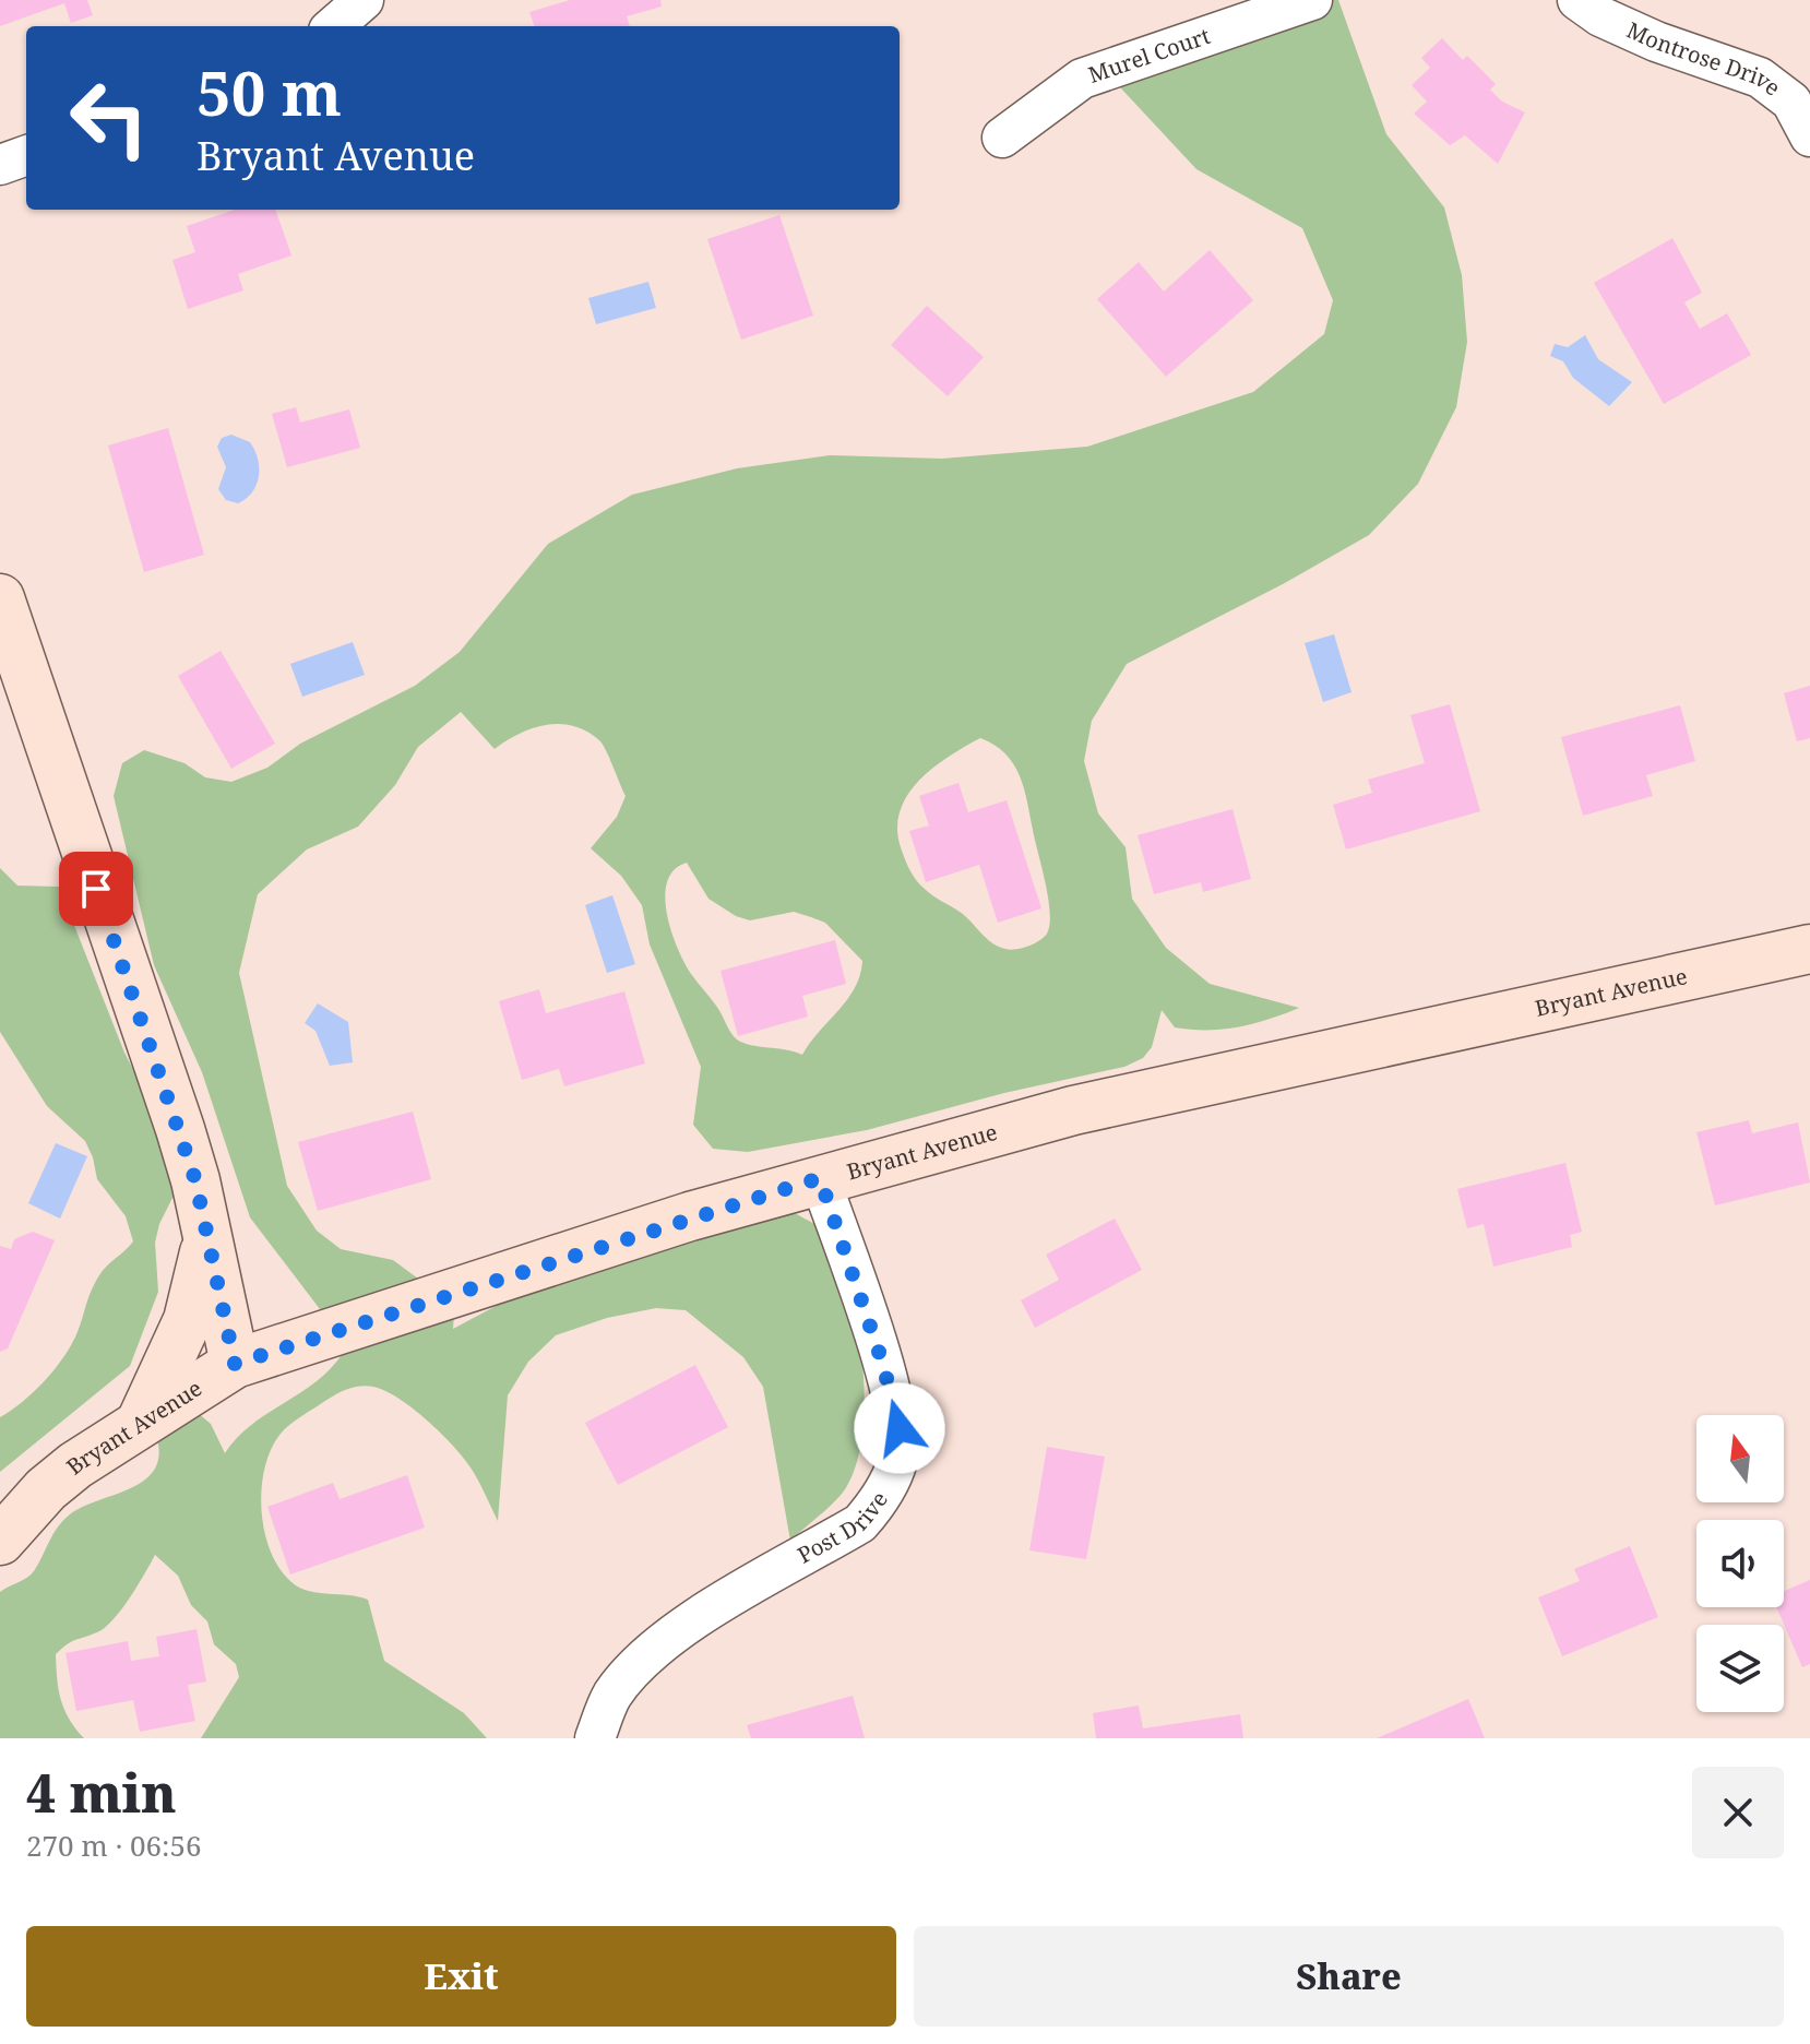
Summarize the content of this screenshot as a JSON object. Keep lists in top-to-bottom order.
{
  "streets": {
    "main road": ["Bryant Avenue"],
    "street": ["Murel Court", "Montrose Drive", "Post Drive"]
  },
  "crossings": [
    ["Bryant Avenue", "Post Drive"]
  ],
  "north": "top",
  "page": {
    "turn": ["50 m", "Bryant Avenue"],
    "heading": ["4 min", "270 m · 06:56"],
    "buttons": ["Exit", "Share"]
  }
}
